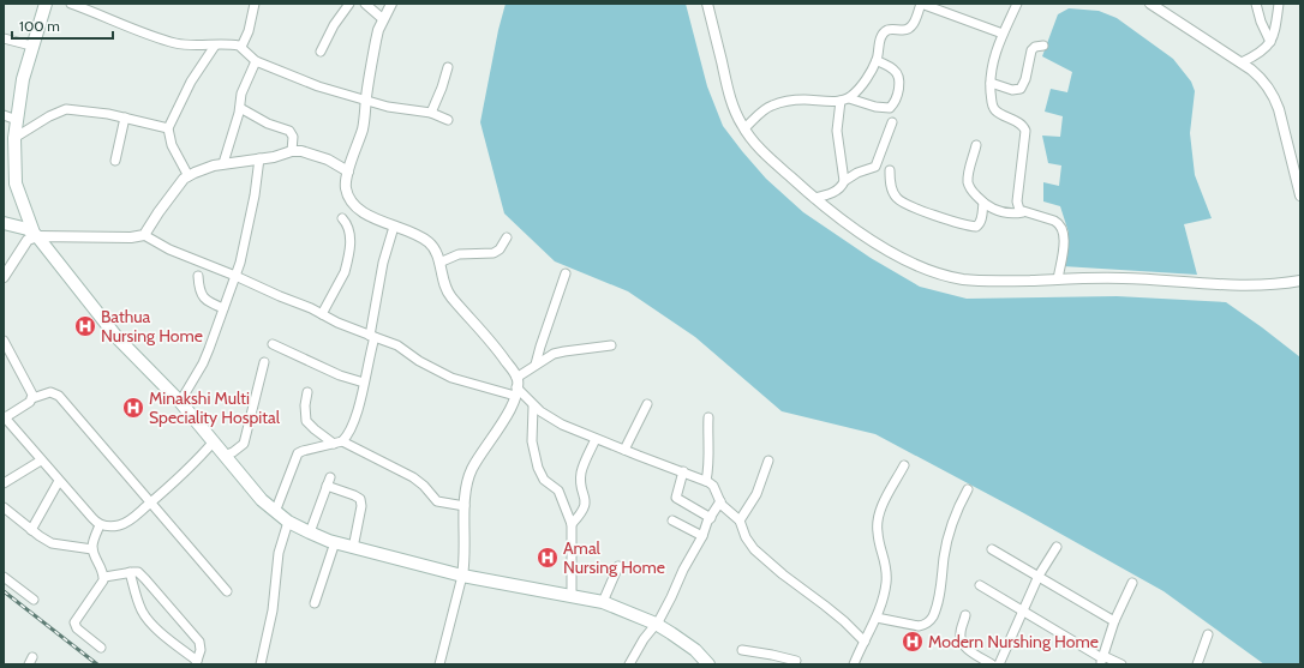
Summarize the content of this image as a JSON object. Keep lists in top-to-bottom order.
{
  "places": {
    "hospital": [
      "Bathua Nursing Home",
      "Minakshi Multi Speciality Hospital",
      "Amal Nursing Home",
      "Modern Nurshing Home"
    ]
  },
  "scale_bar": "100 m"
}
